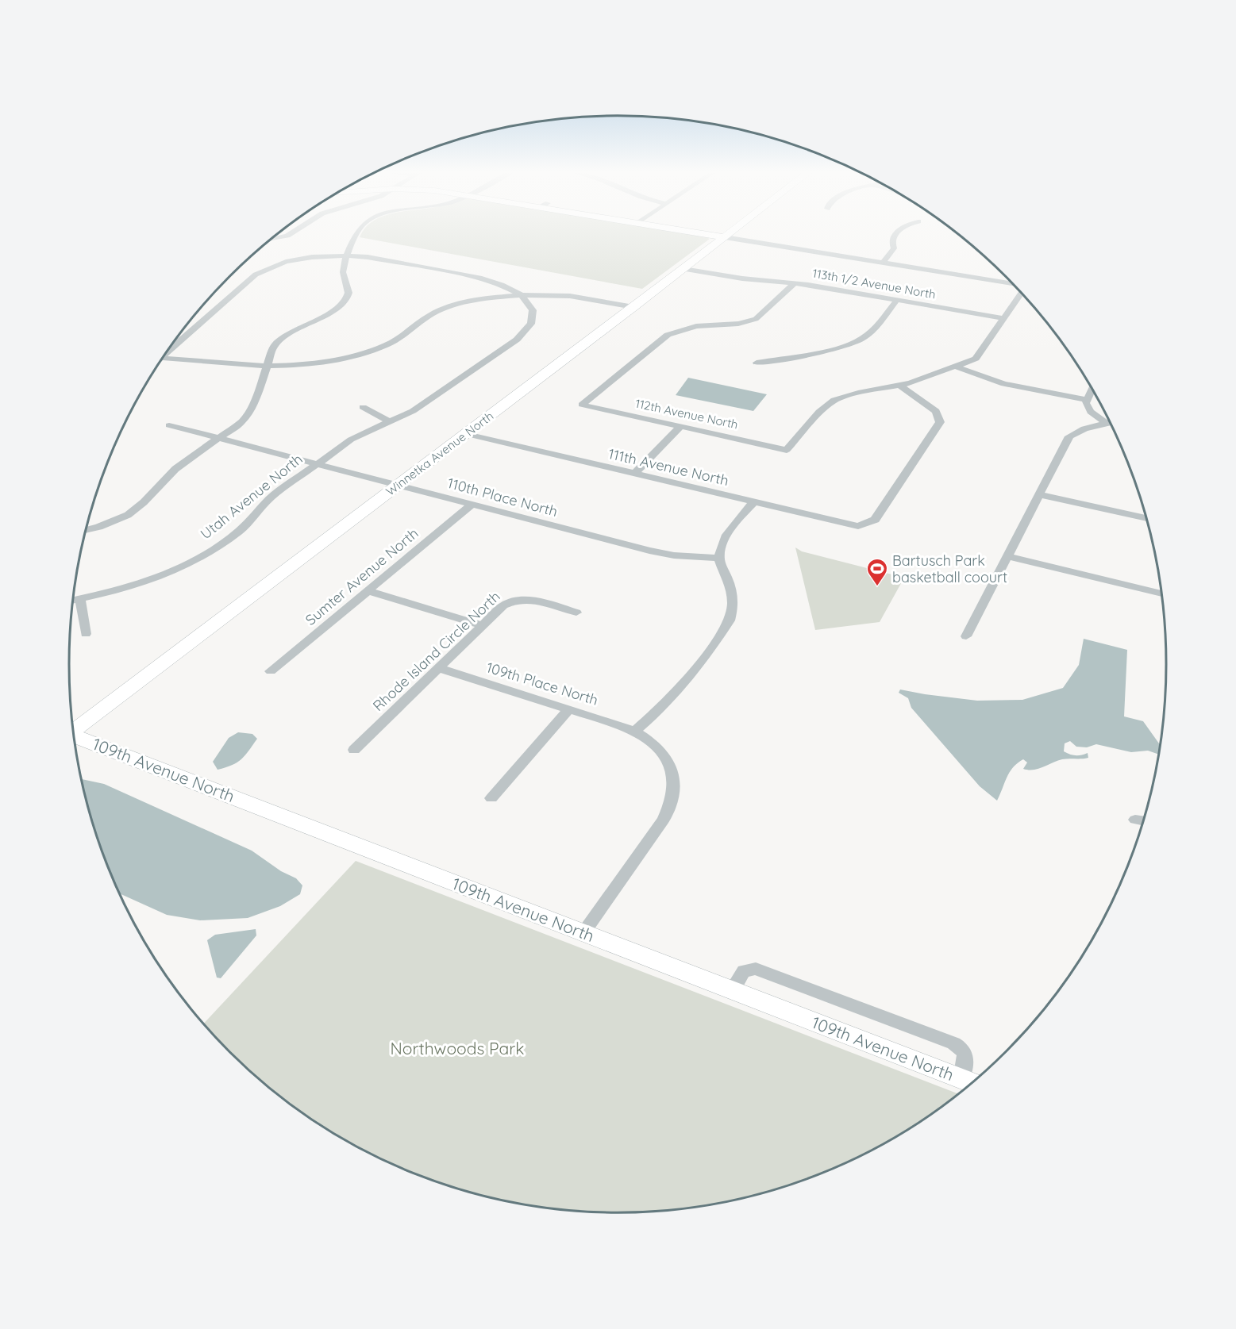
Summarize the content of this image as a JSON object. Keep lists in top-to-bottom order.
{
  "streets": {
    "street": [
      "113th 1/2 Avenue North",
      "112th Avenue North",
      "Winnetka Avenue North",
      "111th Avenue North",
      "Utah Avenue North",
      "110th Place North",
      "Sumter Avenue North",
      "Rhode Island Circle North",
      "109th Place North",
      "109th Avenue North"
    ]
  },
  "crossings": [
    ["113th 1/2 Avenue North", "112th Avenue North"],
    ["113th 1/2 Avenue North", "Winnetka Avenue North"],
    ["112th Avenue North", "111th Avenue North"],
    ["Winnetka Avenue North", "111th Avenue North"],
    ["Winnetka Avenue North", "110th Place North"],
    ["Utah Avenue North", "110th Place North"],
    ["110th Place North", "Sumter Avenue North"],
    ["Rhode Island Circle North", "109th Place North"]
  ],
  "parks": ["Northwoods Park"],
  "places": {
    "sports": ["Bartusch Park basketball coourt"]
  }
}
